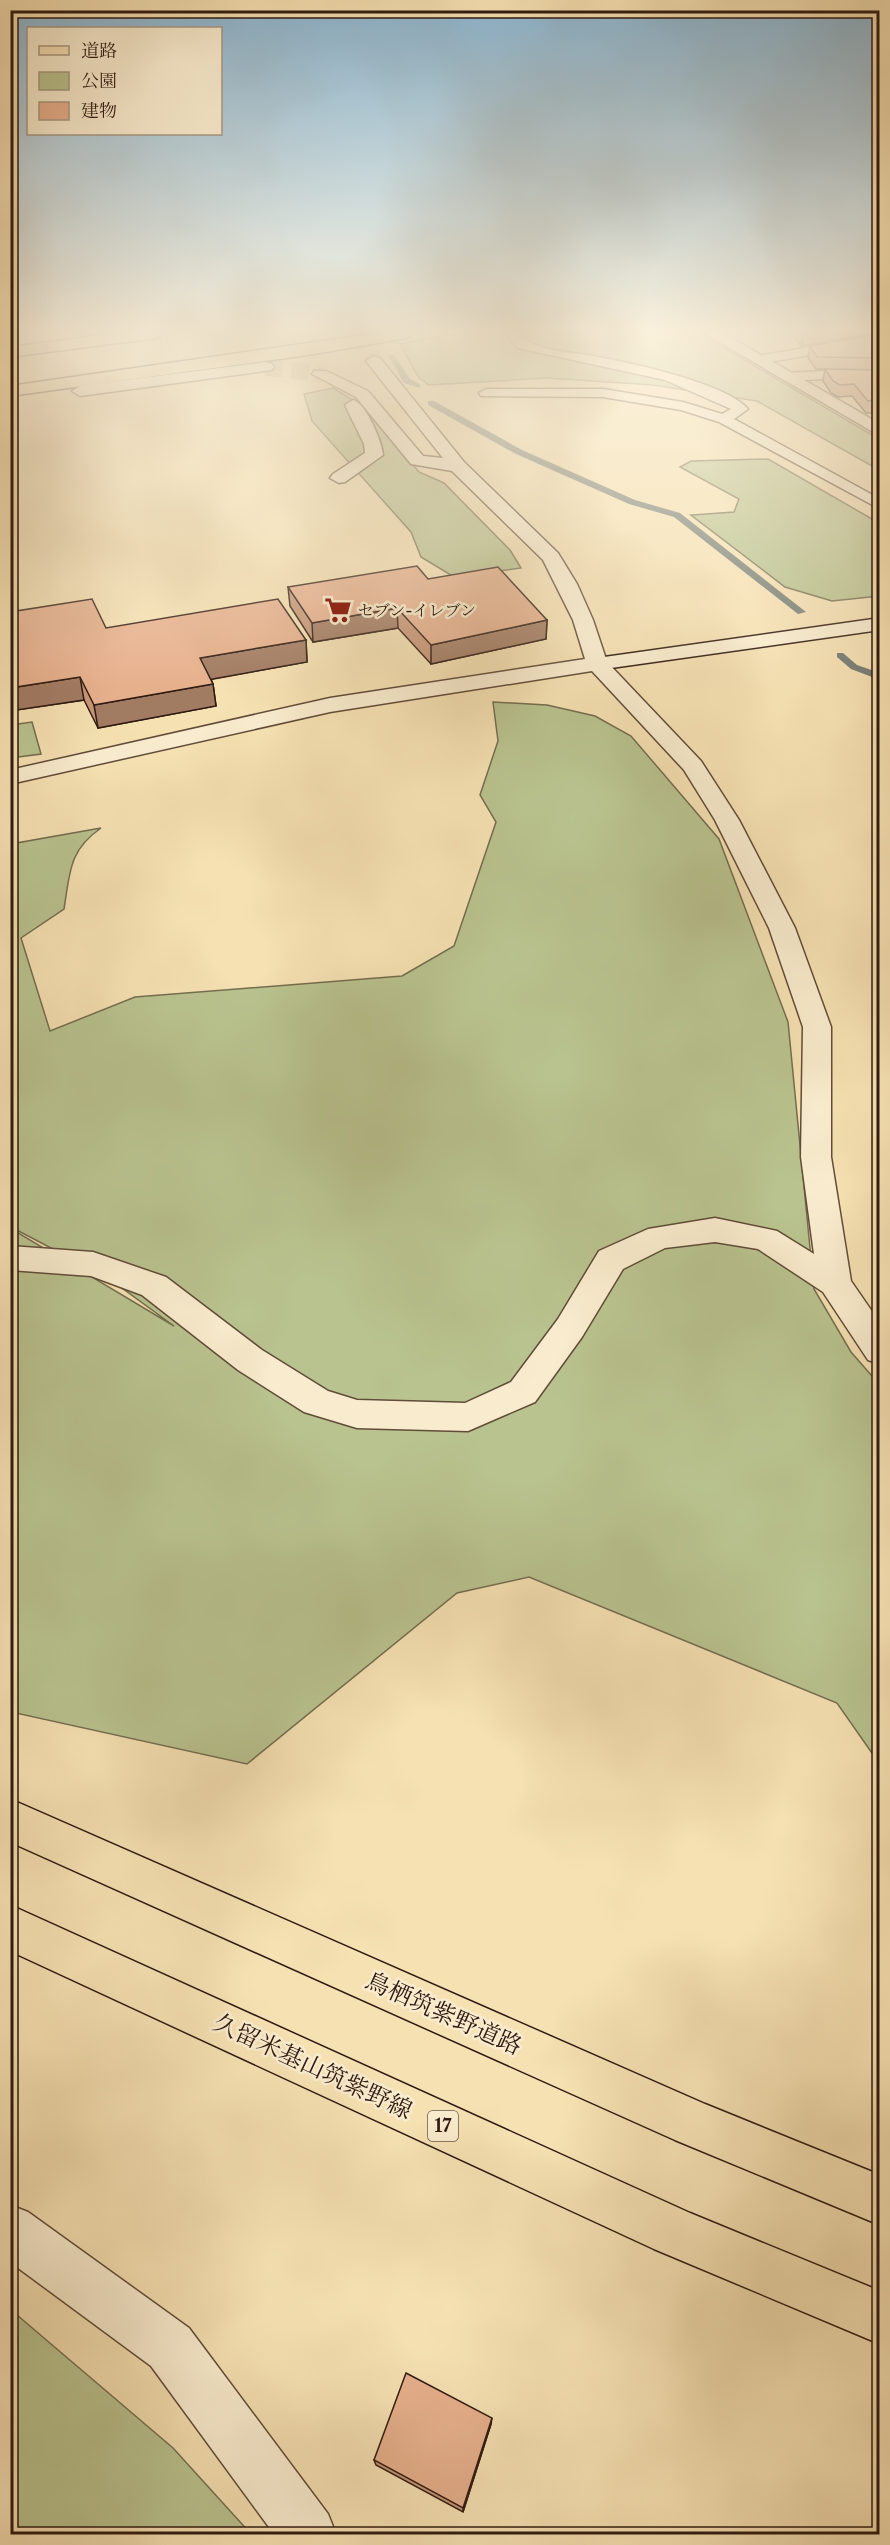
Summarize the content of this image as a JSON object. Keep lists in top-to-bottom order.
{
  "streets": {
    "main road": ["鳥栖筑紫野道路", "久留米基山筑紫野線", "17"]
  },
  "places": {
    "supermarket": ["セブン-イレブン"]
  },
  "legend": ["道路", "公園", "建物"]
}
